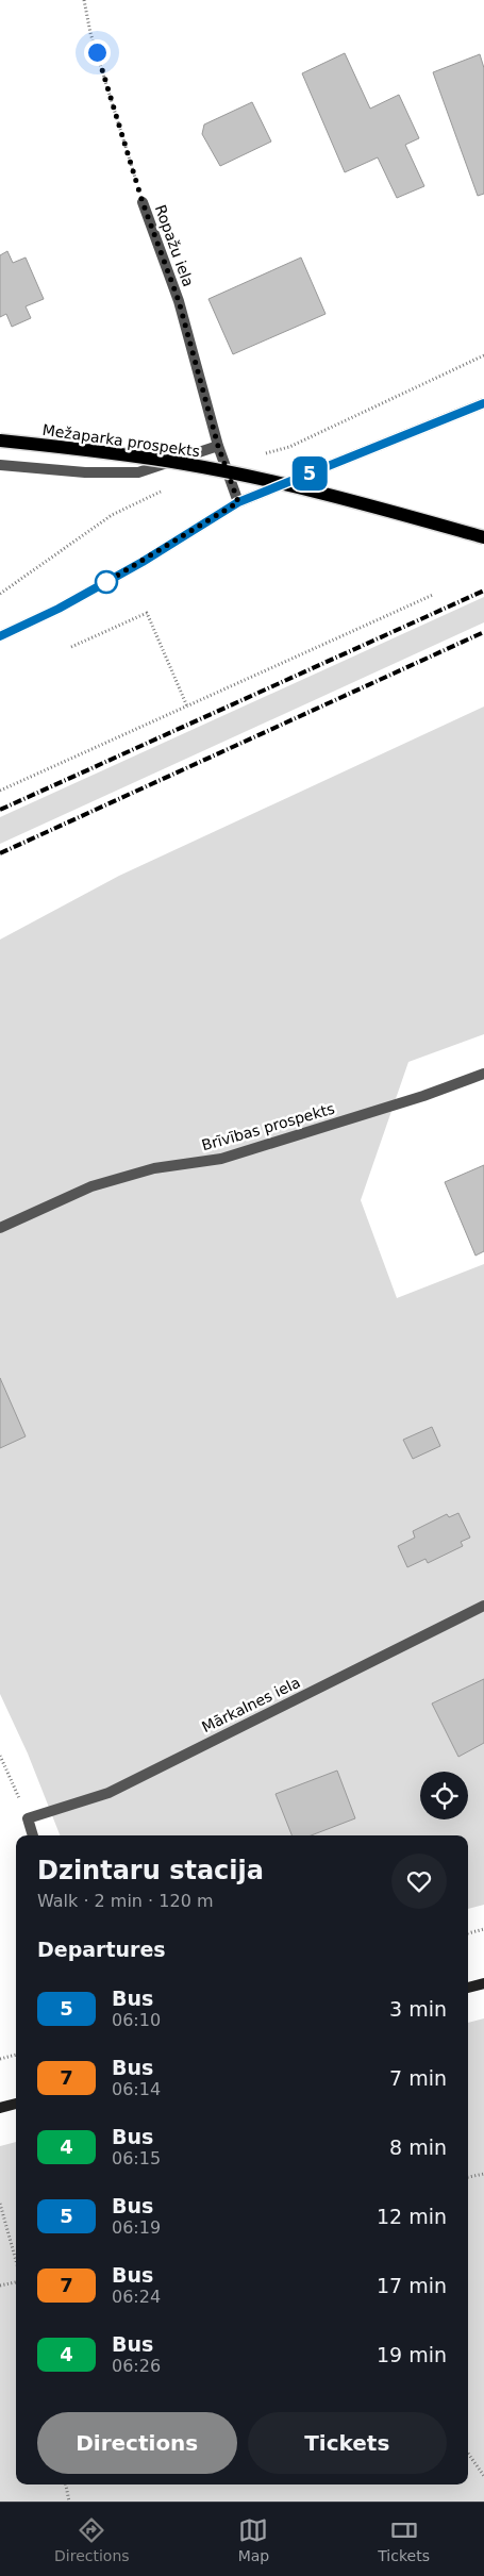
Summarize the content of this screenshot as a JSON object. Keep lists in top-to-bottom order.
{
  "streets": {
    "main road": ["Mežaparka prospekts"],
    "street": ["Ropažu iela", "Brīvības prospekts", "Mārkalnes iela"]
  },
  "lines": ["bus line 5"],
  "page": {
    "on_map": "5",
    "heading": [
      ["Dzintaru stacija", "Walk · 2 min · 120 m"],
      "Departures"
    ],
    "list": [
      {
        "mark": "5",
        "name": "Bus",
        "note": "06:10",
        "value": "3 min"
      },
      {
        "mark": "7",
        "name": "Bus",
        "note": "06:14",
        "value": "7 min"
      },
      {
        "mark": "4",
        "name": "Bus",
        "note": "06:15",
        "value": "8 min"
      },
      {
        "mark": "5",
        "name": "Bus",
        "note": "06:19",
        "value": "12 min"
      },
      {
        "mark": "7",
        "name": "Bus",
        "note": "06:24",
        "value": "17 min"
      },
      {
        "mark": "4",
        "name": "Bus",
        "note": "06:26",
        "value": "19 min"
      }
    ],
    "buttons": ["Directions", "Tickets"],
    "tabs": ["Directions", "Map", "Tickets"]
  }
}
